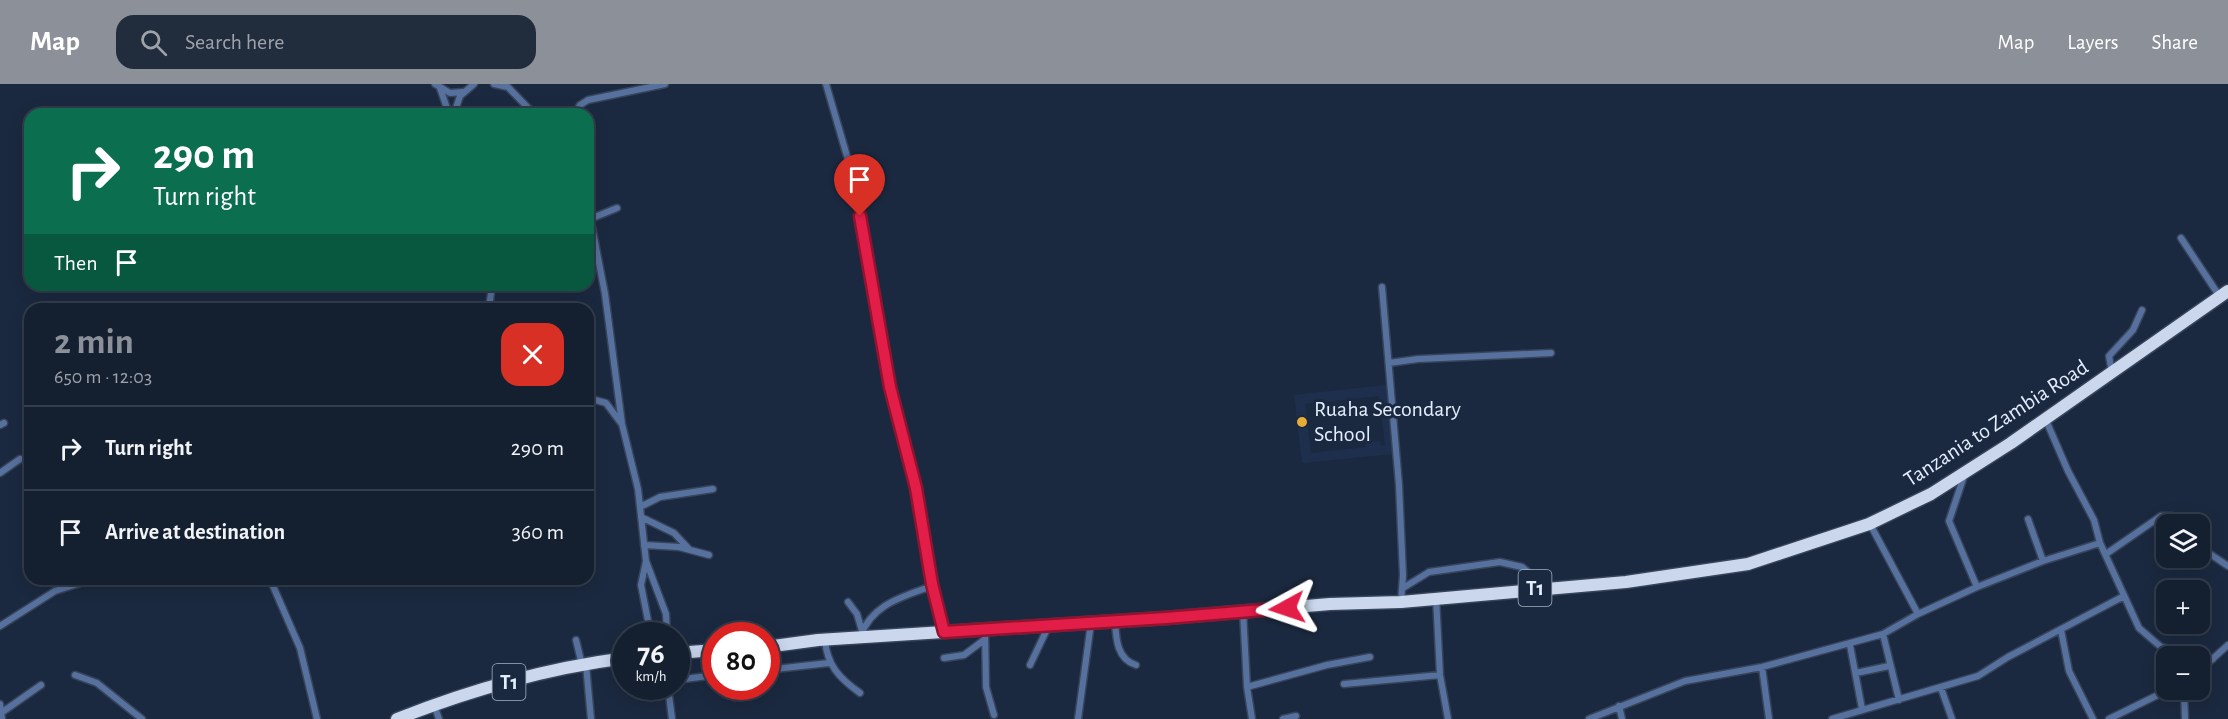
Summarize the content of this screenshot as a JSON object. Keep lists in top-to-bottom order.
{
  "streets": {
    "highway": ["Tanzania to Zambia Road", "T1"]
  },
  "places": ["Ruaha Secondary School"],
  "page": {
    "header": "Map",
    "search": "Search here",
    "nav": ["Map", "Layers", "Share"],
    "turn": ["290 m", "Turn right"],
    "then": "Then",
    "heading": ["2 min", "650 m · 12:03"],
    "list": [
      {
        "name": "Turn right",
        "value": "290 m"
      },
      {
        "name": "Arrive at destination",
        "value": "360 m"
      }
    ],
    "map_buttons": ["+", "−"],
    "speed": "76 km/h",
    "limit": "80"
  }
}
